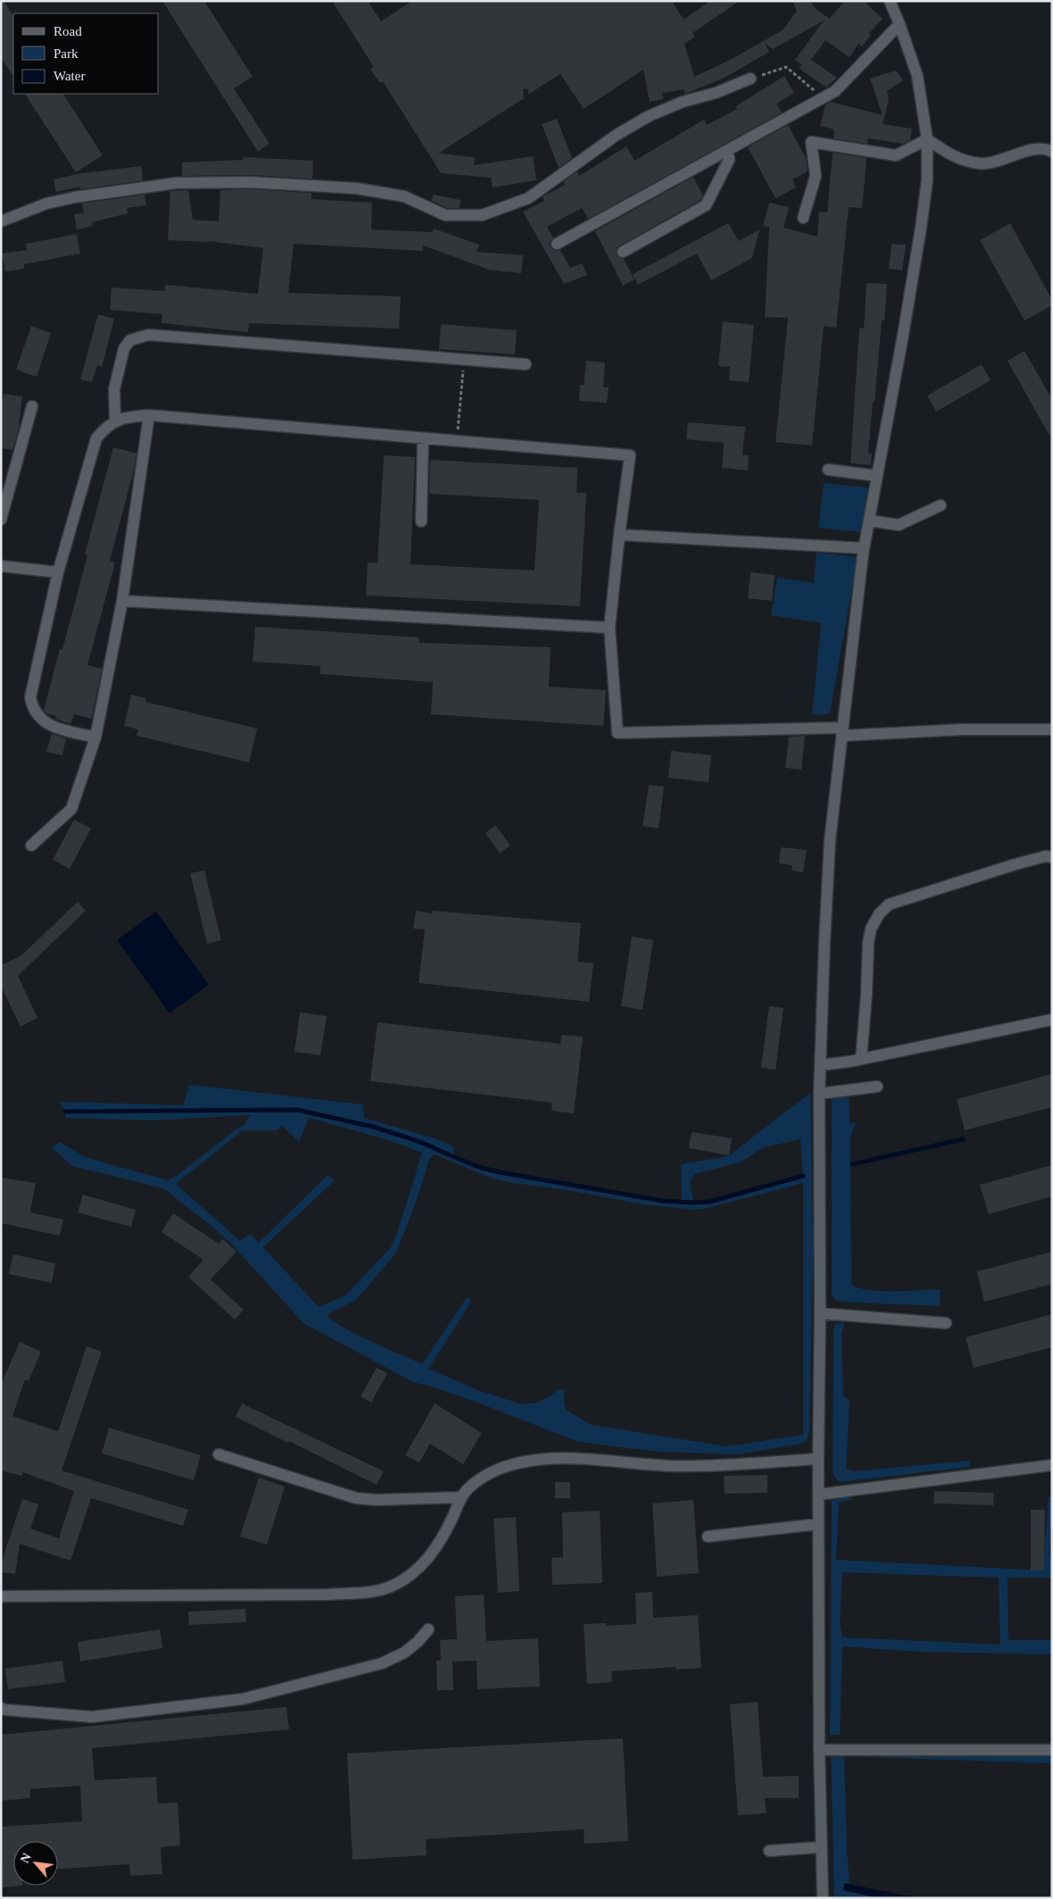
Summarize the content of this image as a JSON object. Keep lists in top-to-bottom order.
{
  "legend": ["Road", "Park", "Water"],
  "north": "top left"
}
